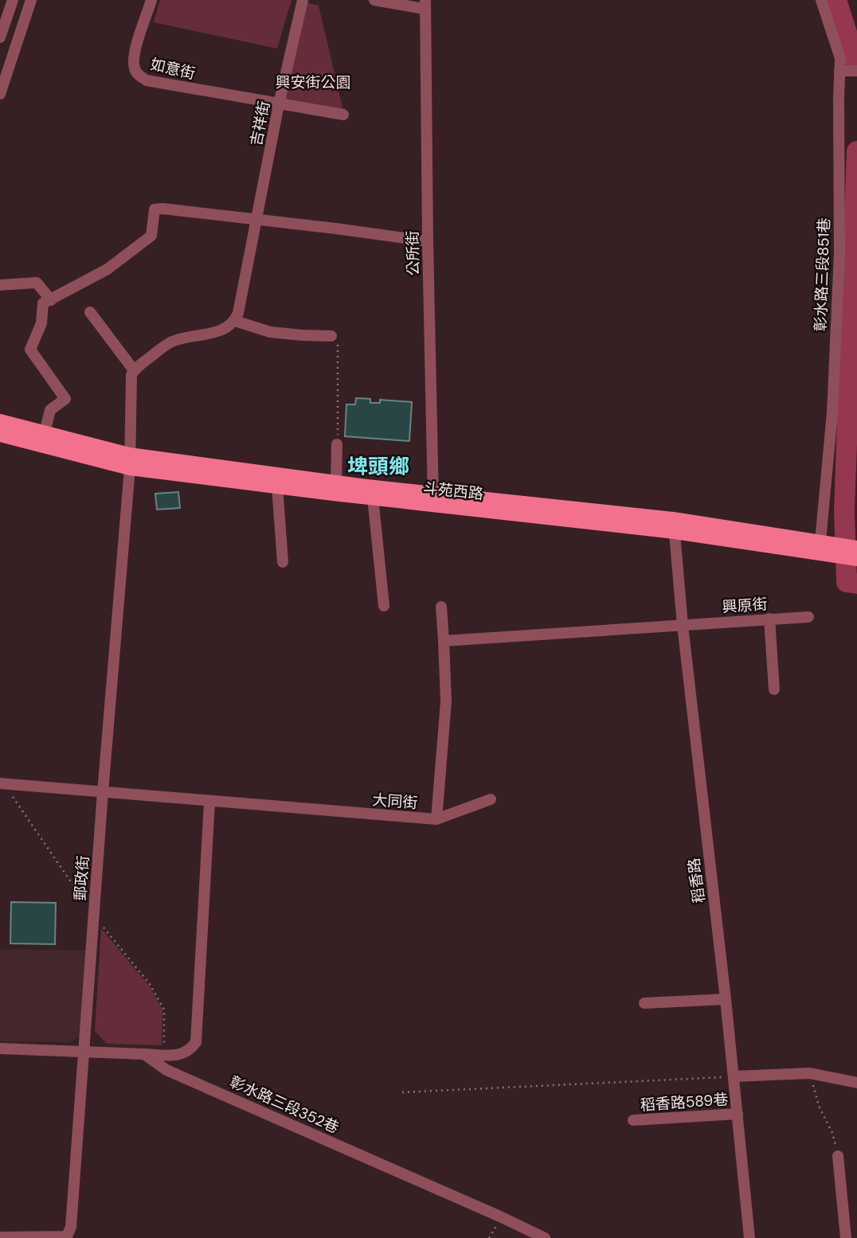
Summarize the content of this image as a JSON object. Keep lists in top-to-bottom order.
{
  "streets": {
    "main road": ["斗苑西路"],
    "street": [
      "如意街",
      "吉祥街",
      "公所街",
      "彰水路三段851巷",
      "興原街",
      "大同街",
      "郵政街",
      "稻香路",
      "稻香路589巷",
      "彰水路三段352巷"
    ]
  },
  "crossings": [
    ["如意街", "吉祥街"],
    ["公所街", "斗苑西路"],
    ["彰水路三段851巷", "斗苑西路"],
    ["斗苑西路", "郵政街"],
    ["斗苑西路", "稻香路"],
    ["興原街", "稻香路"],
    ["大同街", "郵政街"],
    ["稻香路", "稻香路589巷"]
  ],
  "districts": ["埤頭鄉"],
  "parks": ["興安街公園"]
}
